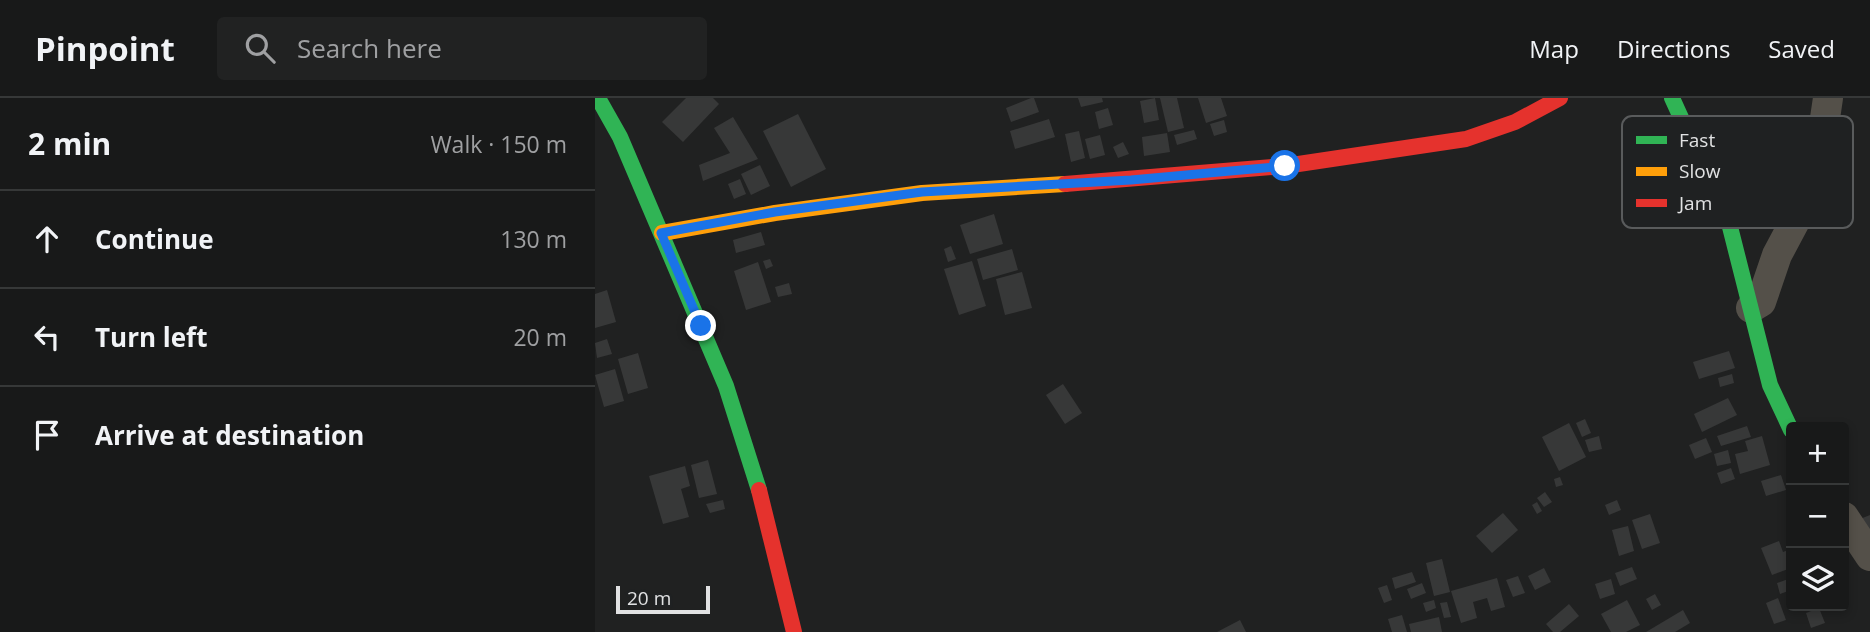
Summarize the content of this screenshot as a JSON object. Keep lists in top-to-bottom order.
{
  "legend": ["Fast", "Slow", "Jam"],
  "scale_bar": "20 m",
  "page": {
    "header": "Pinpoint",
    "search": "Search here",
    "nav": ["Map", "Directions", "Saved"],
    "heading": ["2 min", "Walk · 150 m"],
    "list": [
      ["Continue", "130 m"],
      ["Turn left", "20 m"],
      "Arrive at destination"
    ],
    "map_buttons": ["+", "−"],
    "scale": "20 m"
  }
}
